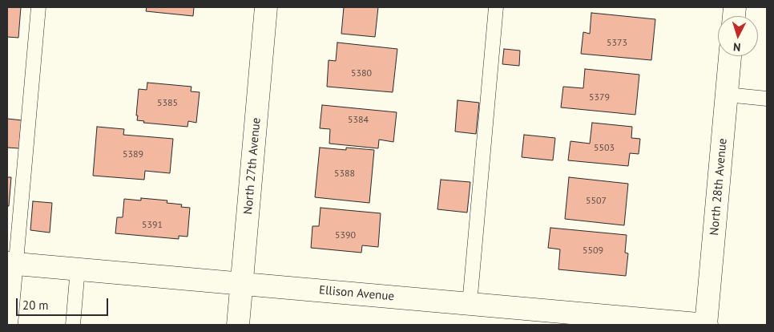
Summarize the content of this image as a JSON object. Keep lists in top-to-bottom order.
{
  "streets": {
    "street": ["North 27th Avenue", "North 28th Avenue", "Ellison Avenue"]
  },
  "crossings": [
    ["North 27th Avenue", "Ellison Avenue"],
    ["North 28th Avenue", "Ellison Avenue"]
  ],
  "house_numbers": [
    "5373",
    "5380",
    "5379",
    "5385",
    "5384",
    "5503",
    "5389",
    "5388",
    "5507",
    "5391",
    "5390",
    "5509"
  ],
  "scale_bar": "20 m",
  "north": "bottom"
}
